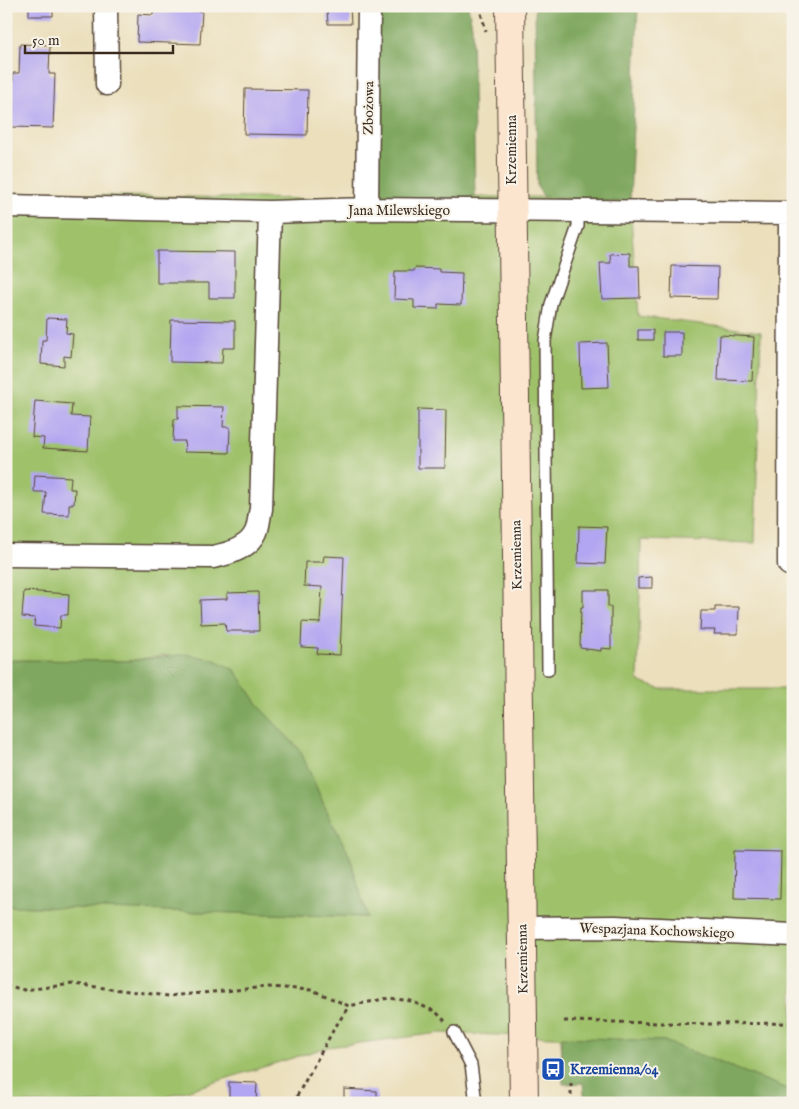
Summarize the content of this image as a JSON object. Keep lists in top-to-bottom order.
{
  "streets": {
    "main road": ["Krzemienna"],
    "street": ["Zbożowa", "Jana Milewskiego", "Wespazjana Kochowskiego"]
  },
  "crossings": [
    ["Zbożowa", "Jana Milewskiego"],
    ["Krzemienna", "Jana Milewskiego"],
    ["Krzemienna", "Wespazjana Kochowskiego"]
  ],
  "places": {
    "bus stop": ["Krzemienna/04"]
  },
  "scale_bar": "50 m"
}
